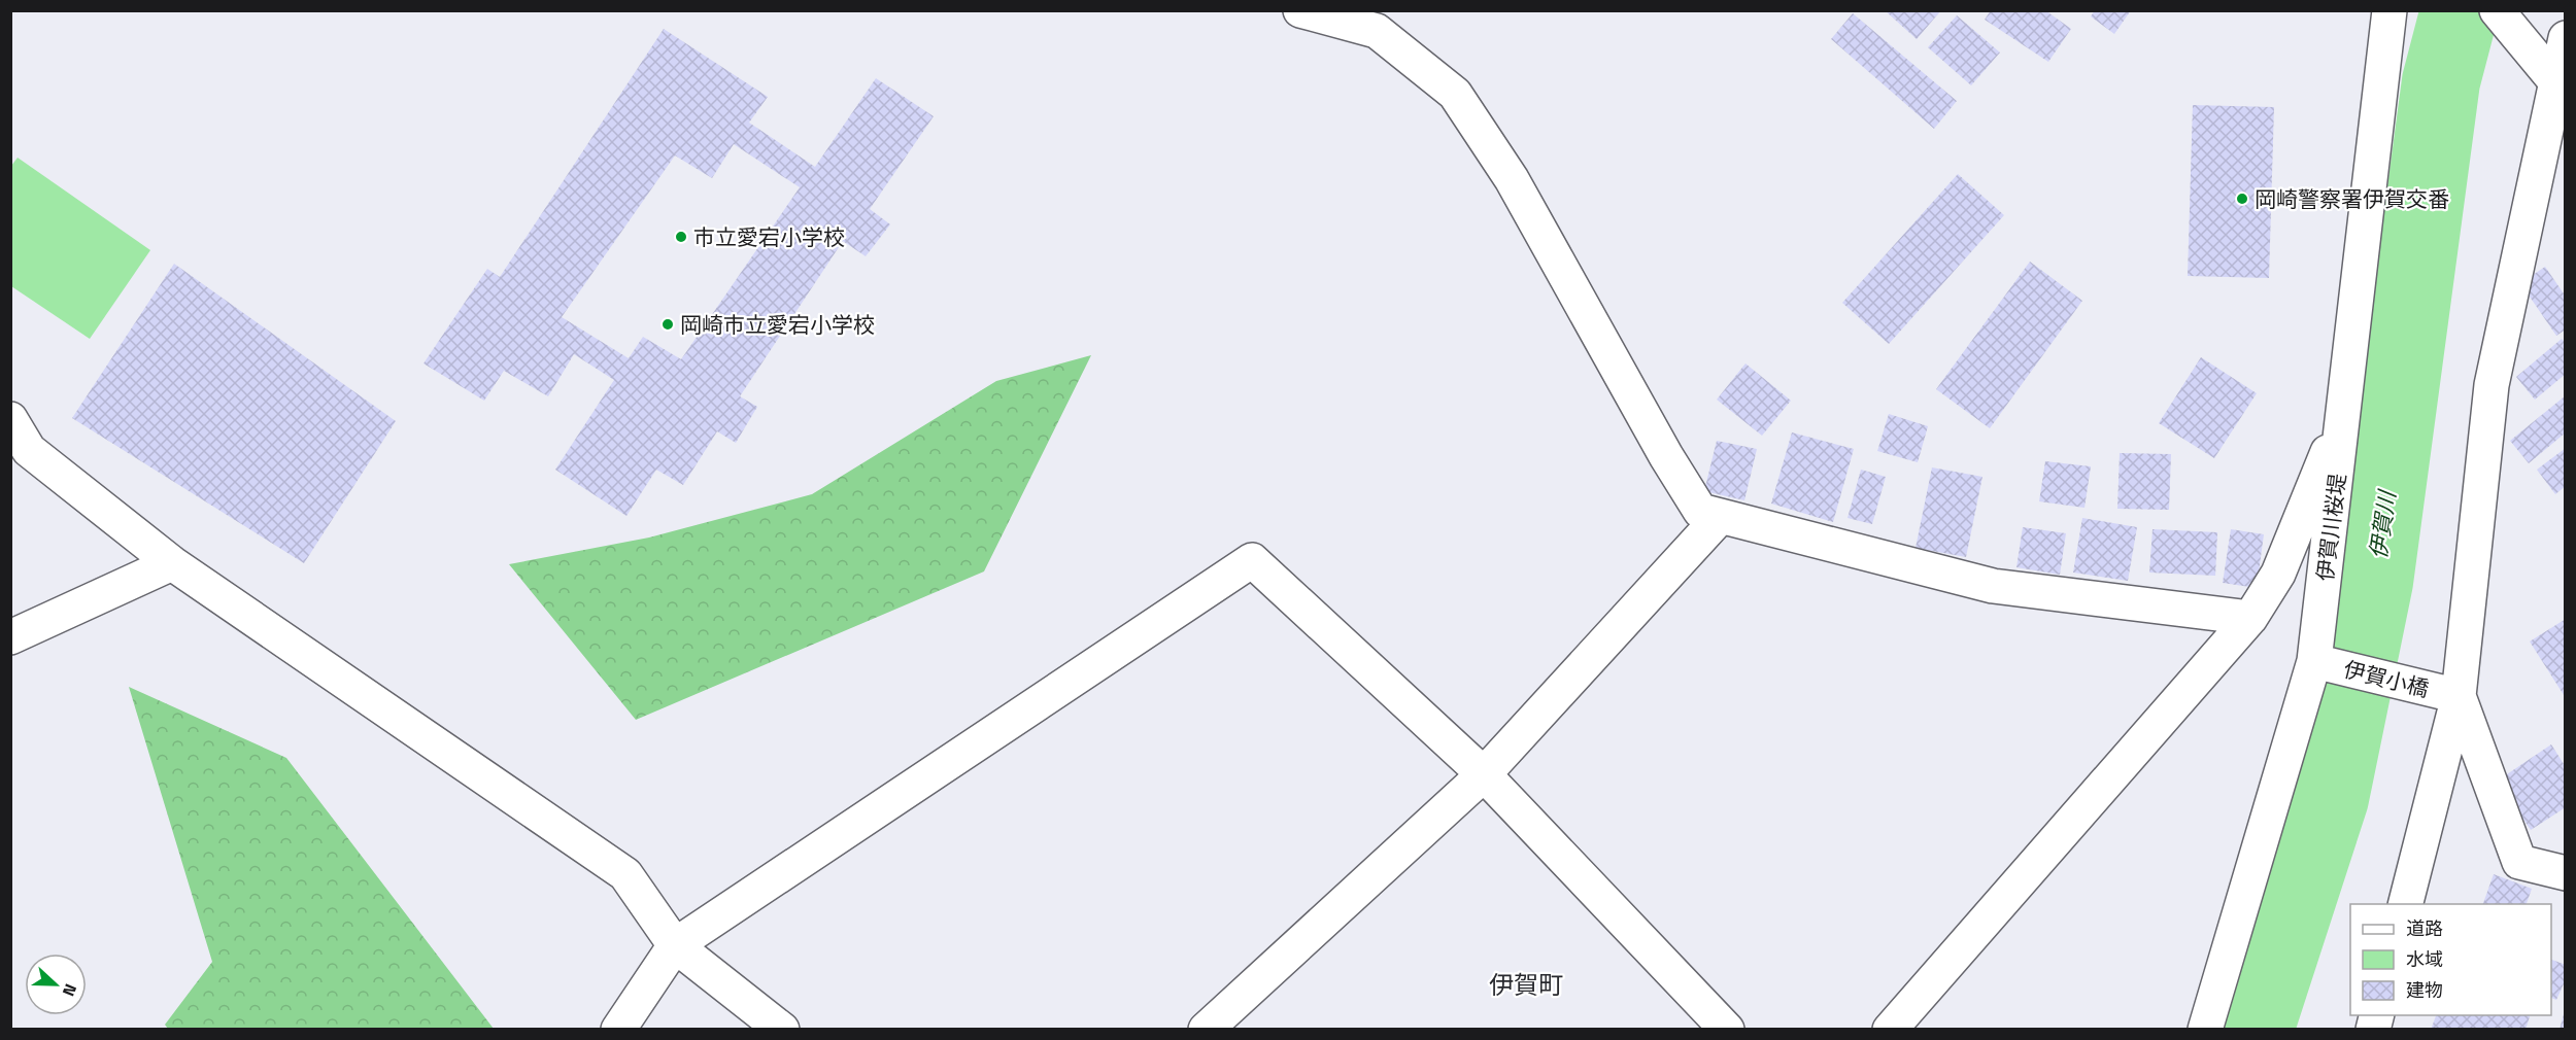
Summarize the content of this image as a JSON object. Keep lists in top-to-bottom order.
{
  "streets": {
    "street": ["伊賀川桜堤", "伊賀小橋"]
  },
  "crossings": [
    ["伊賀川桜堤", "伊賀小橋"]
  ],
  "districts": ["伊賀町"],
  "water": ["伊賀川"],
  "places": ["岡崎警察署伊賀交番", "市立愛宕小学校", "岡崎市立愛宕小学校"],
  "legend": ["道路", "水域", "建物"],
  "north": "right"
}
